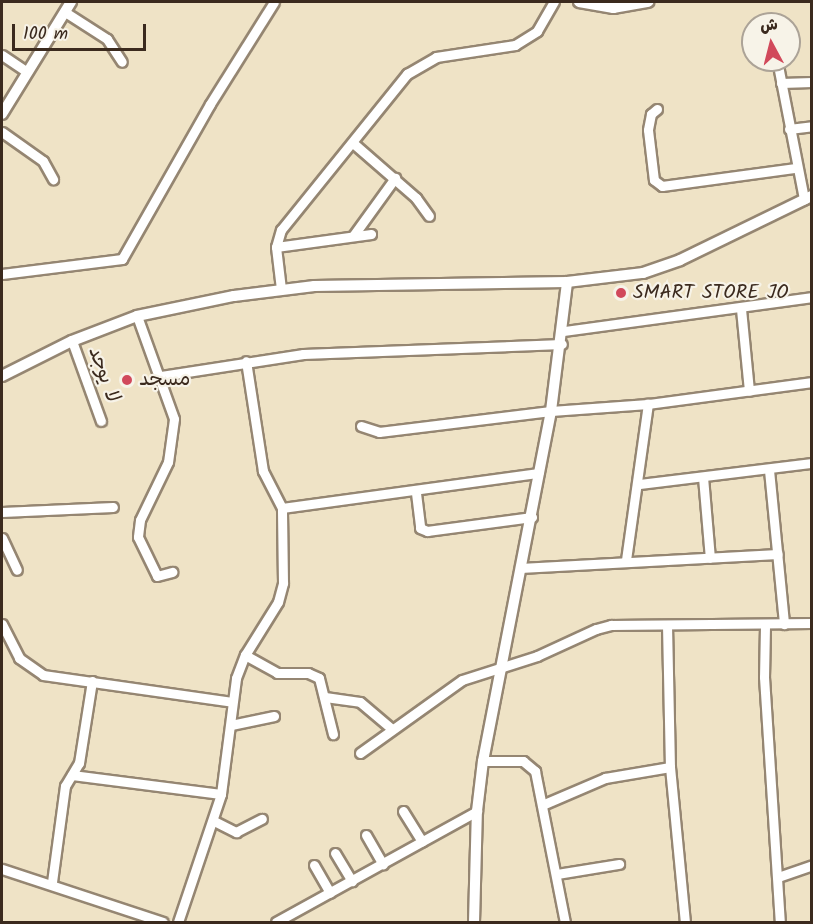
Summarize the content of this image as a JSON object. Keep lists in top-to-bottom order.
{
  "streets": {
    "street": ["لا يوجد"]
  },
  "places": ["SMART STORE JO", "مسجد"],
  "scale_bar": "100 m",
  "north": "top"
}
